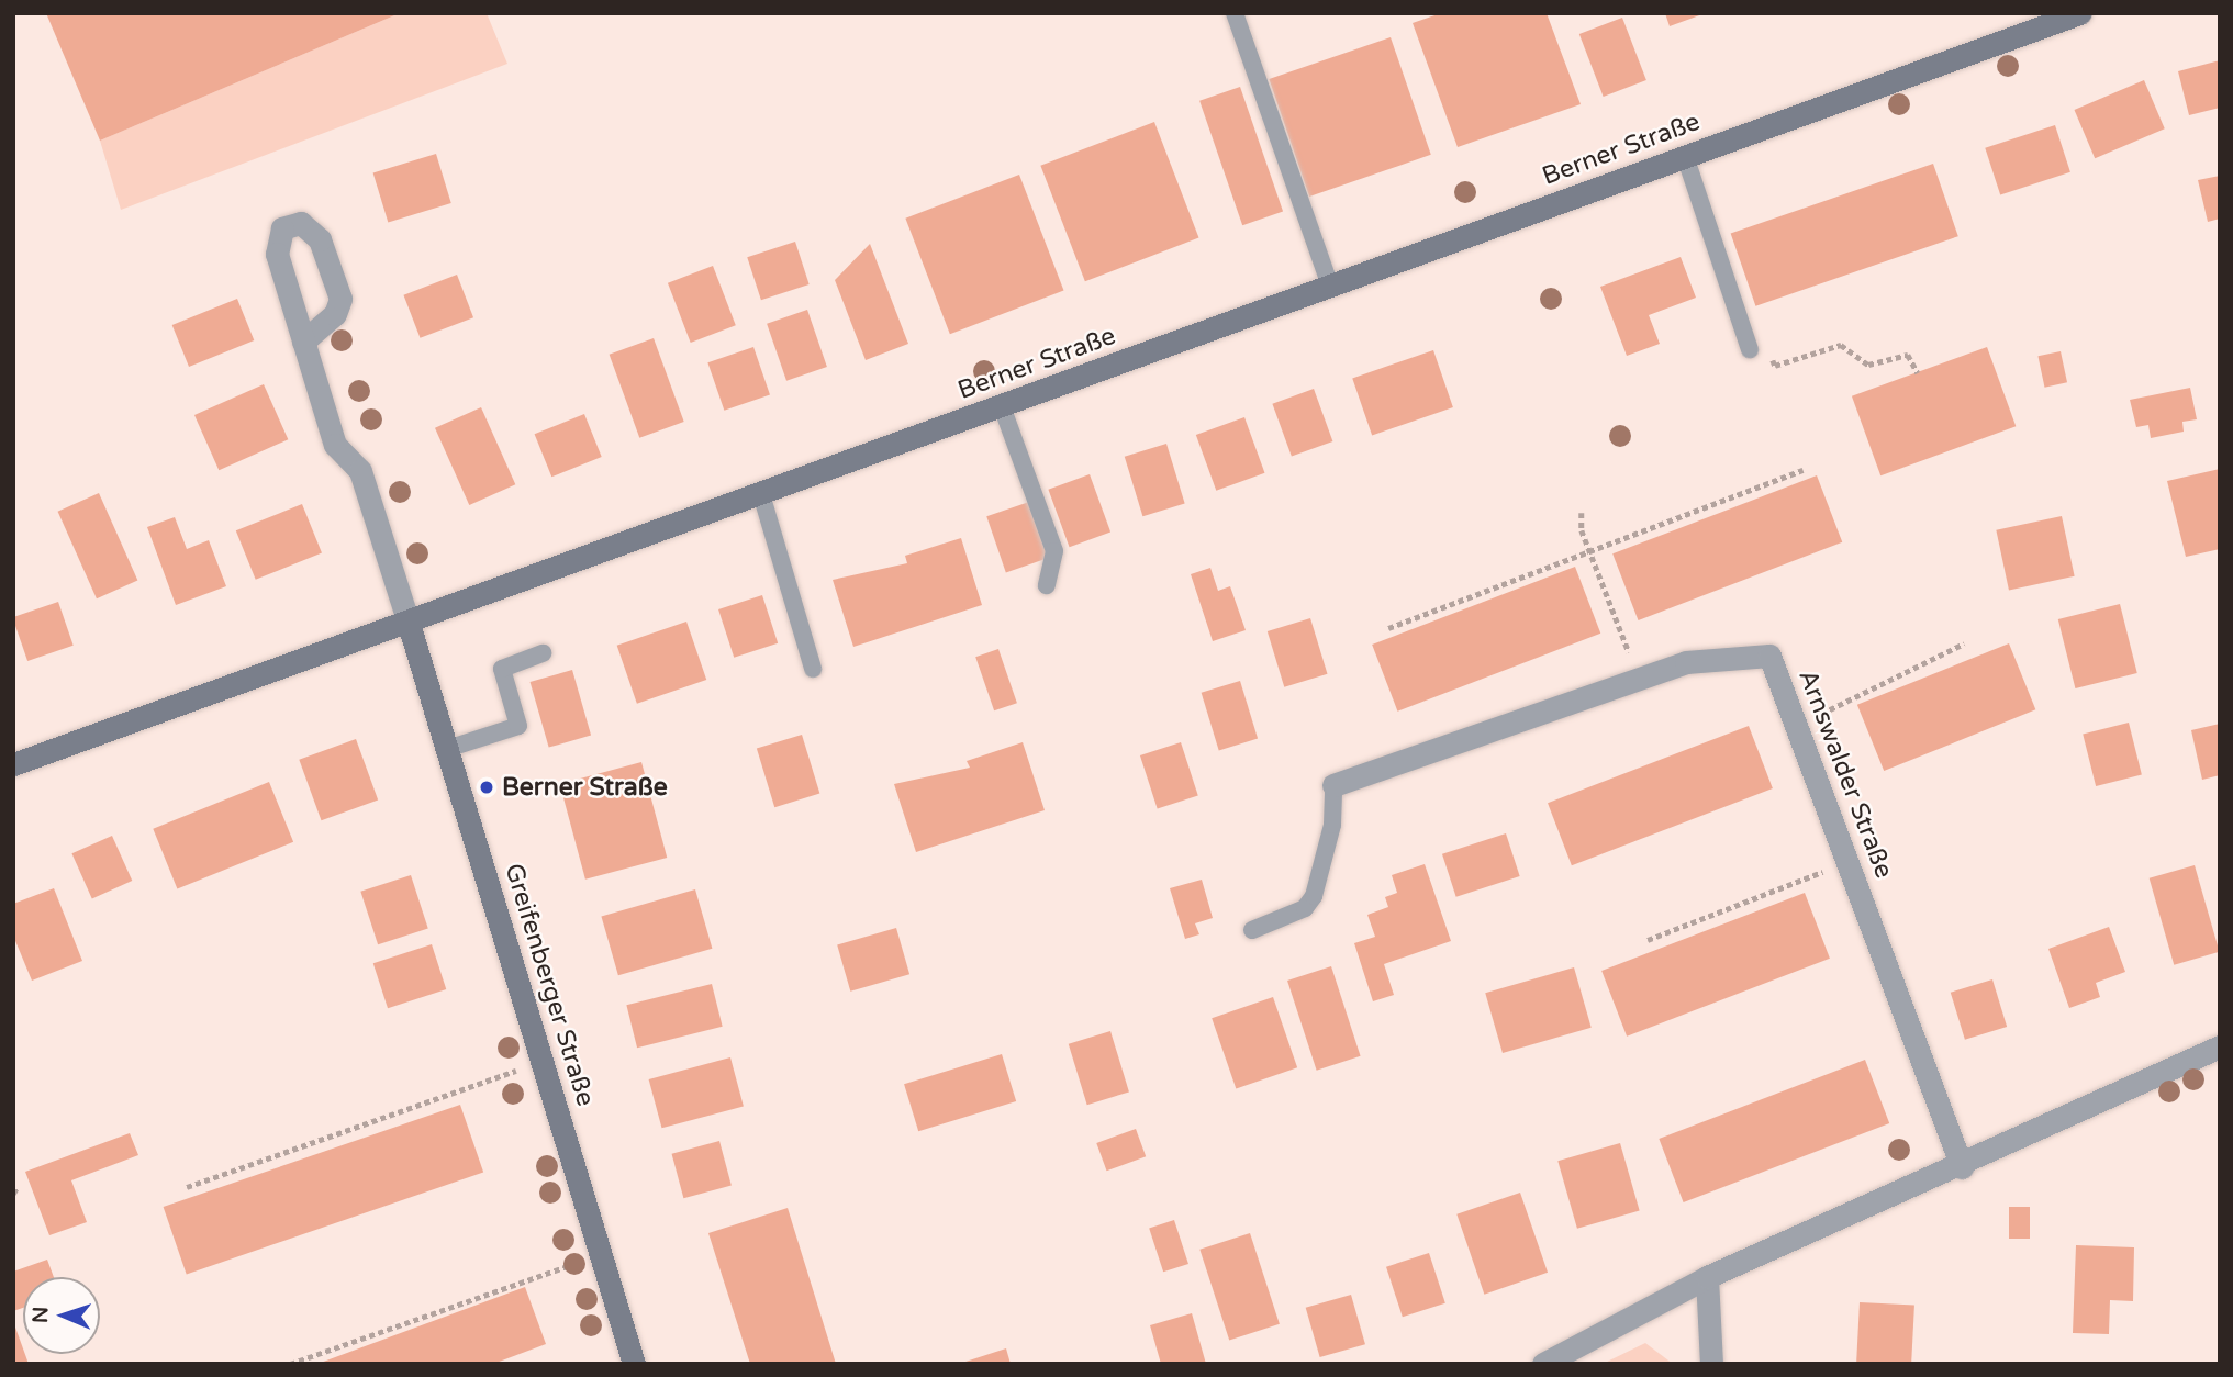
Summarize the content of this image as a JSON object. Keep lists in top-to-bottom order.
{
  "streets": {
    "main road": ["Berner Straße", "Greifenberger Straße"],
    "street": ["Arnswalder Straße"]
  },
  "crossings": [
    ["Berner Straße", "Greifenberger Straße"]
  ],
  "places": ["Berner Straße"],
  "north": "left"
}
